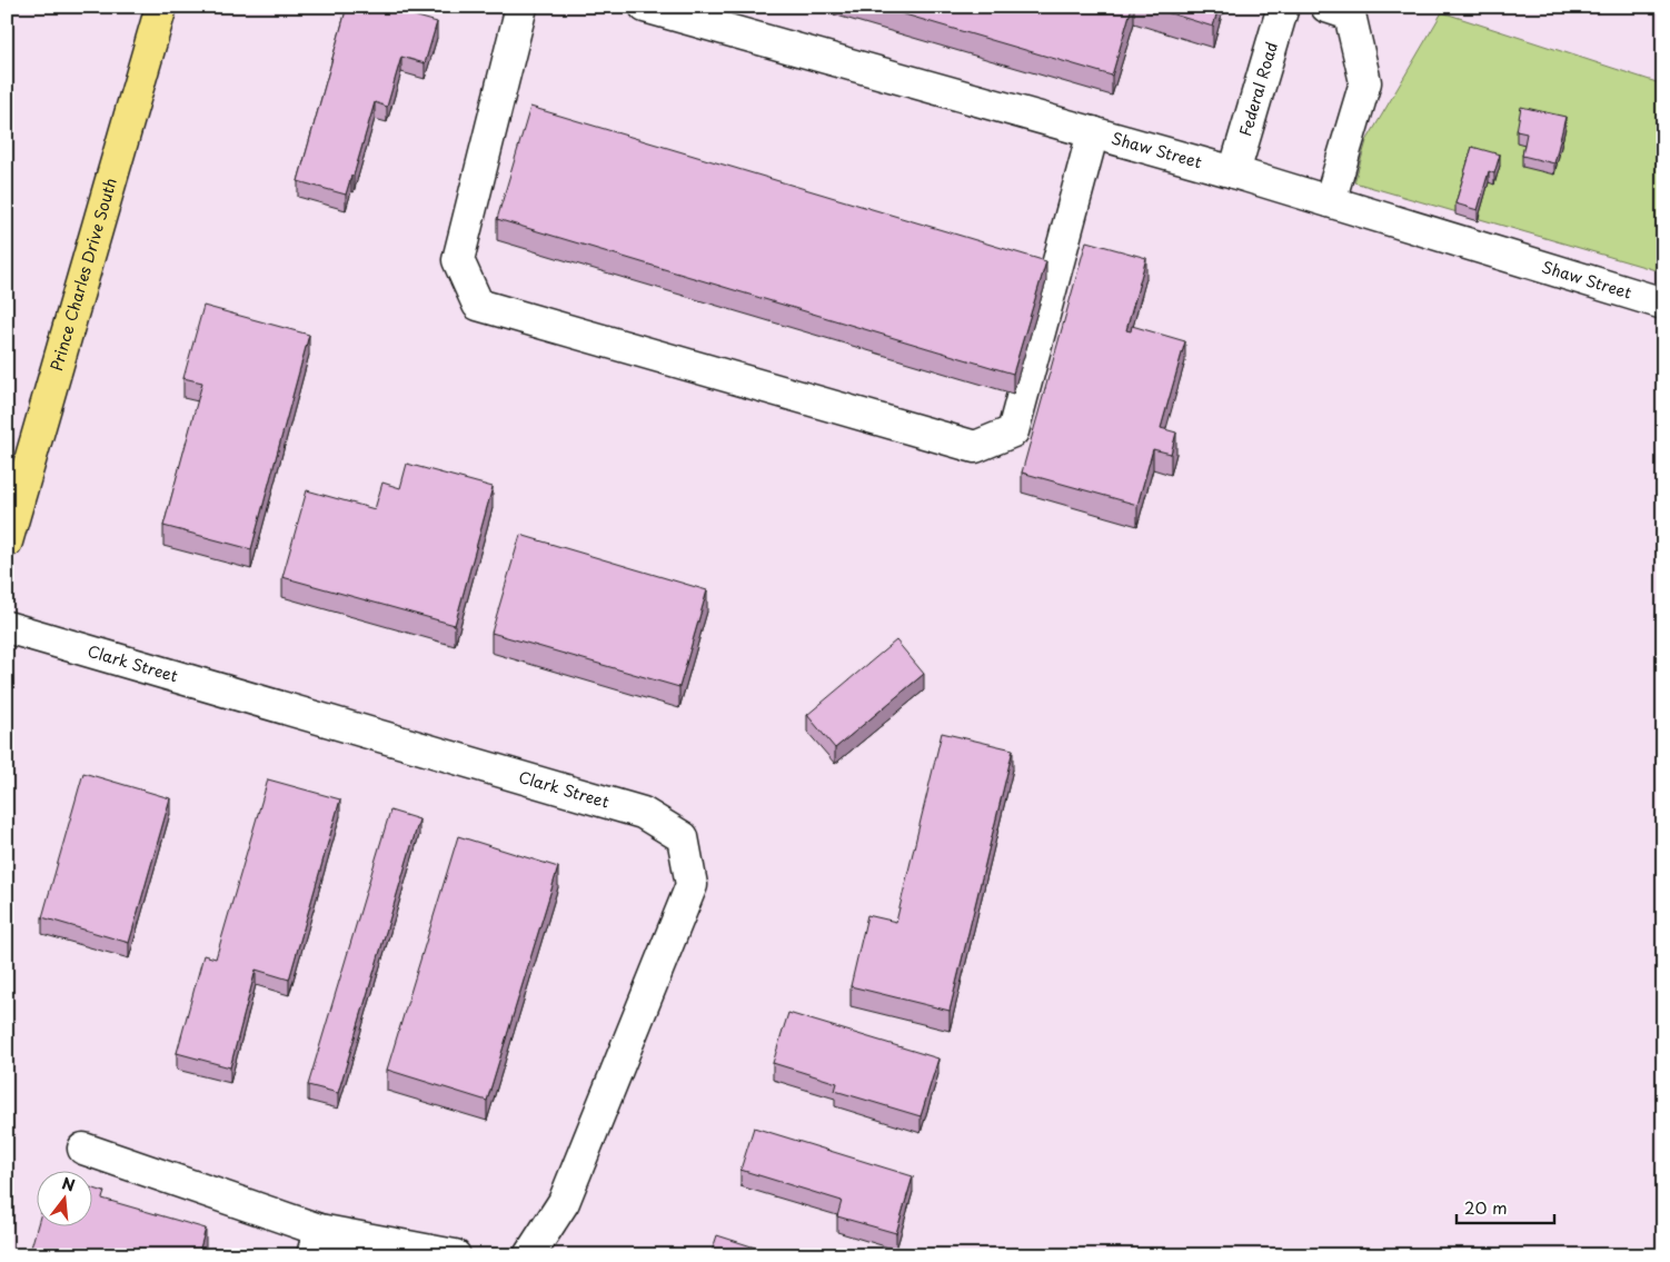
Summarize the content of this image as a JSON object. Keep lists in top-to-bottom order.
{
  "streets": {
    "main road": ["Prince Charles Drive South"],
    "street": ["Federal Road", "Shaw Street", "Clark Street"]
  },
  "crossings": [
    ["Federal Road", "Shaw Street"]
  ],
  "scale_bar": "20 m",
  "north": "top"
}
